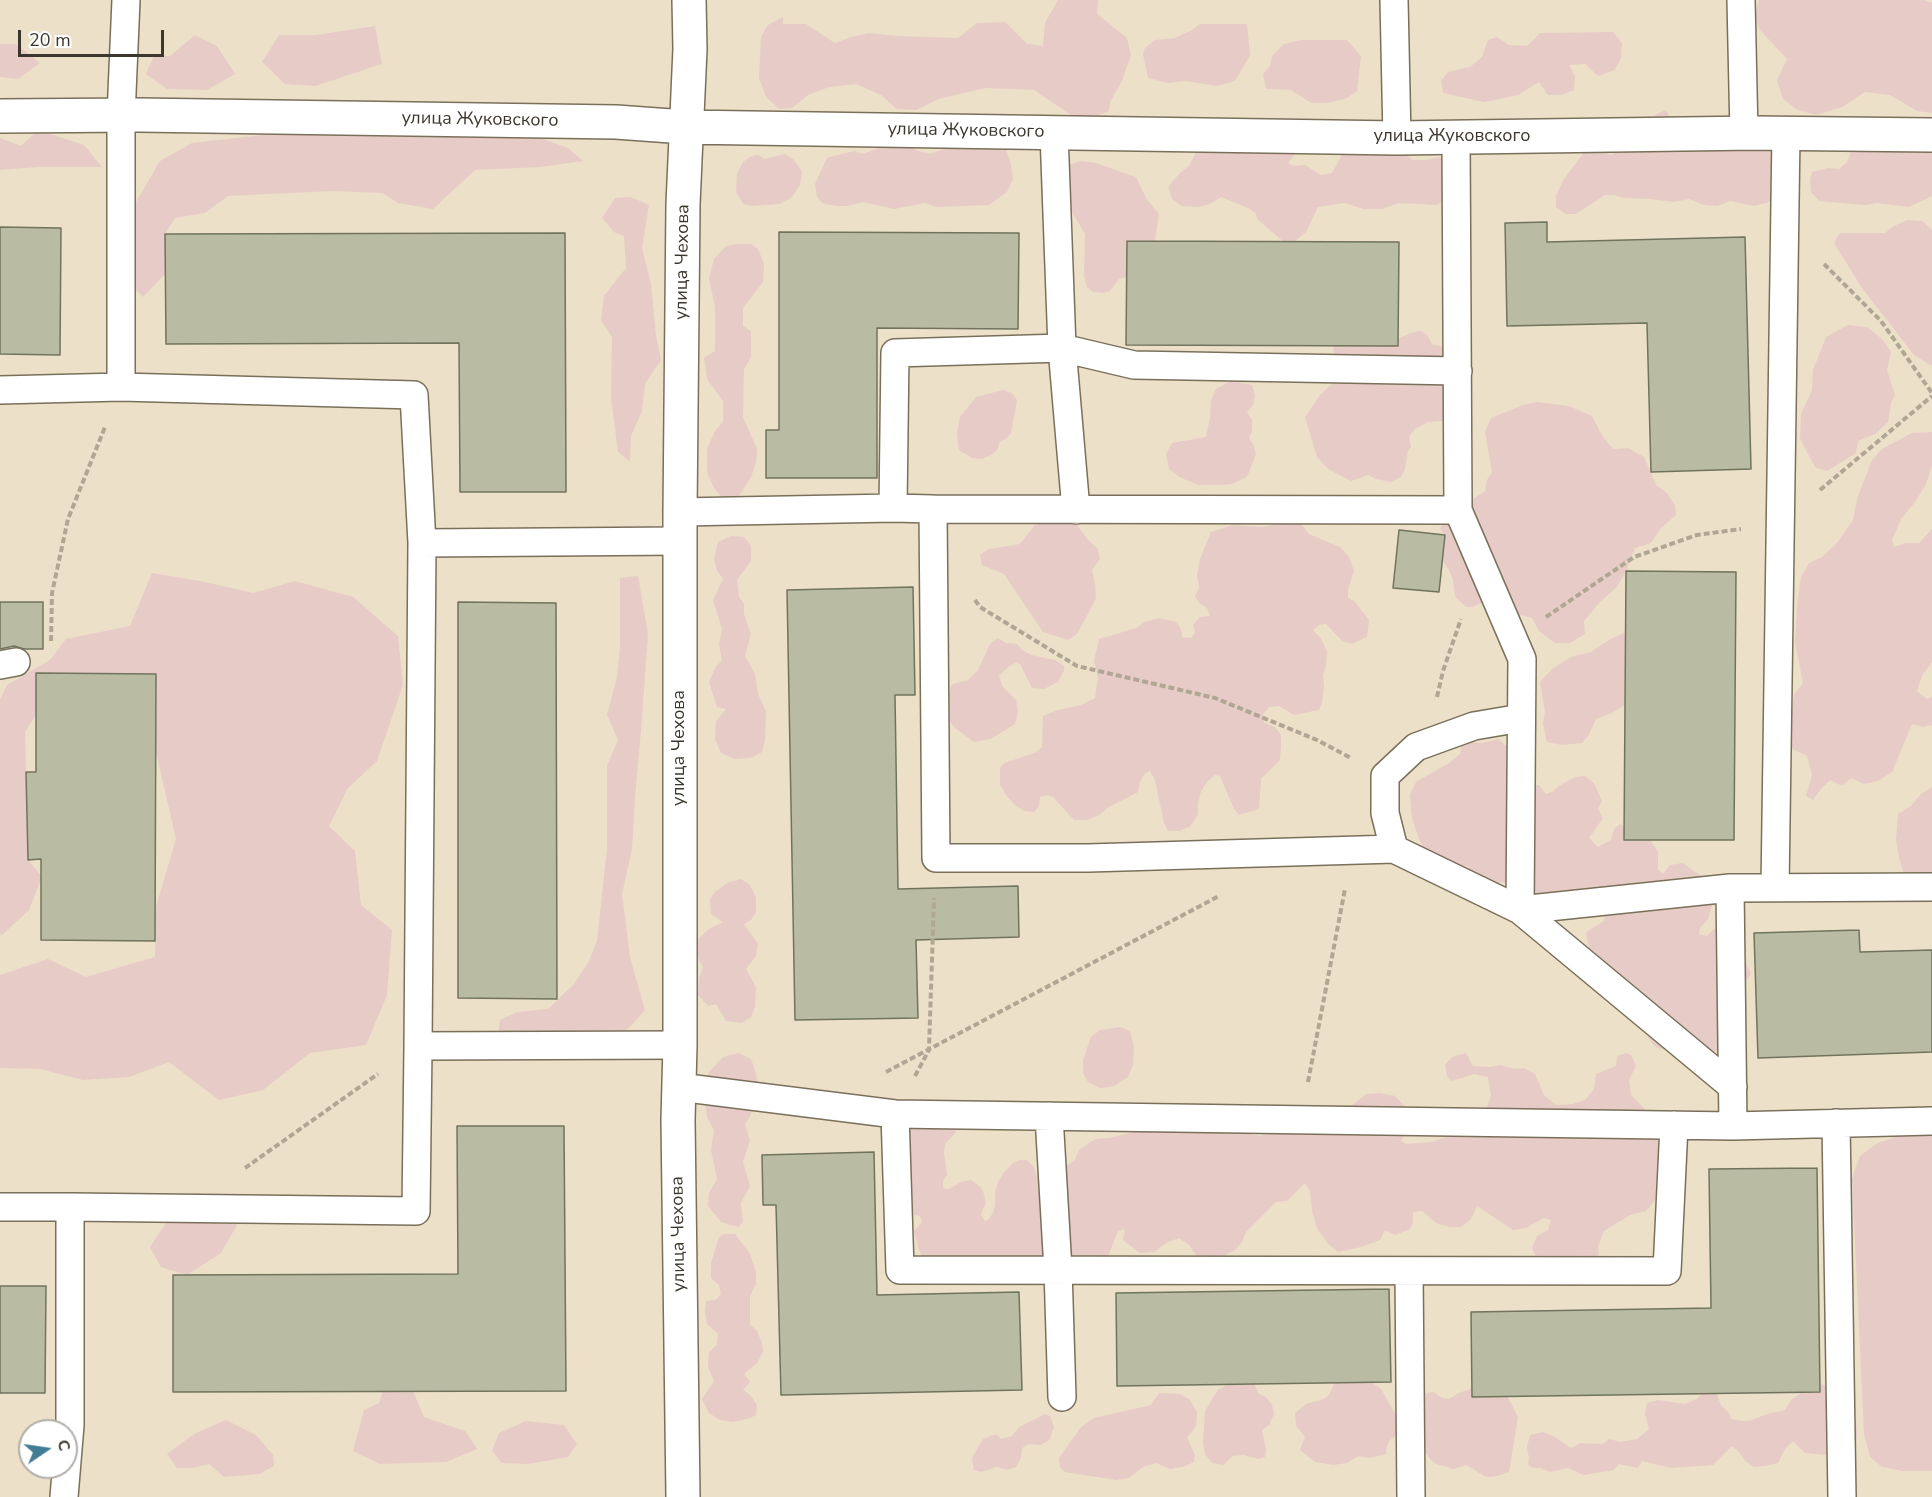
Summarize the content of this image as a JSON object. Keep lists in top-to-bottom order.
{
  "streets": {
    "street": ["улица Жуковского", "улица Чехова"]
  },
  "crossings": [
    ["улица Жуковского", "улица Чехова"]
  ],
  "scale_bar": "20 m",
  "north": "right"
}
